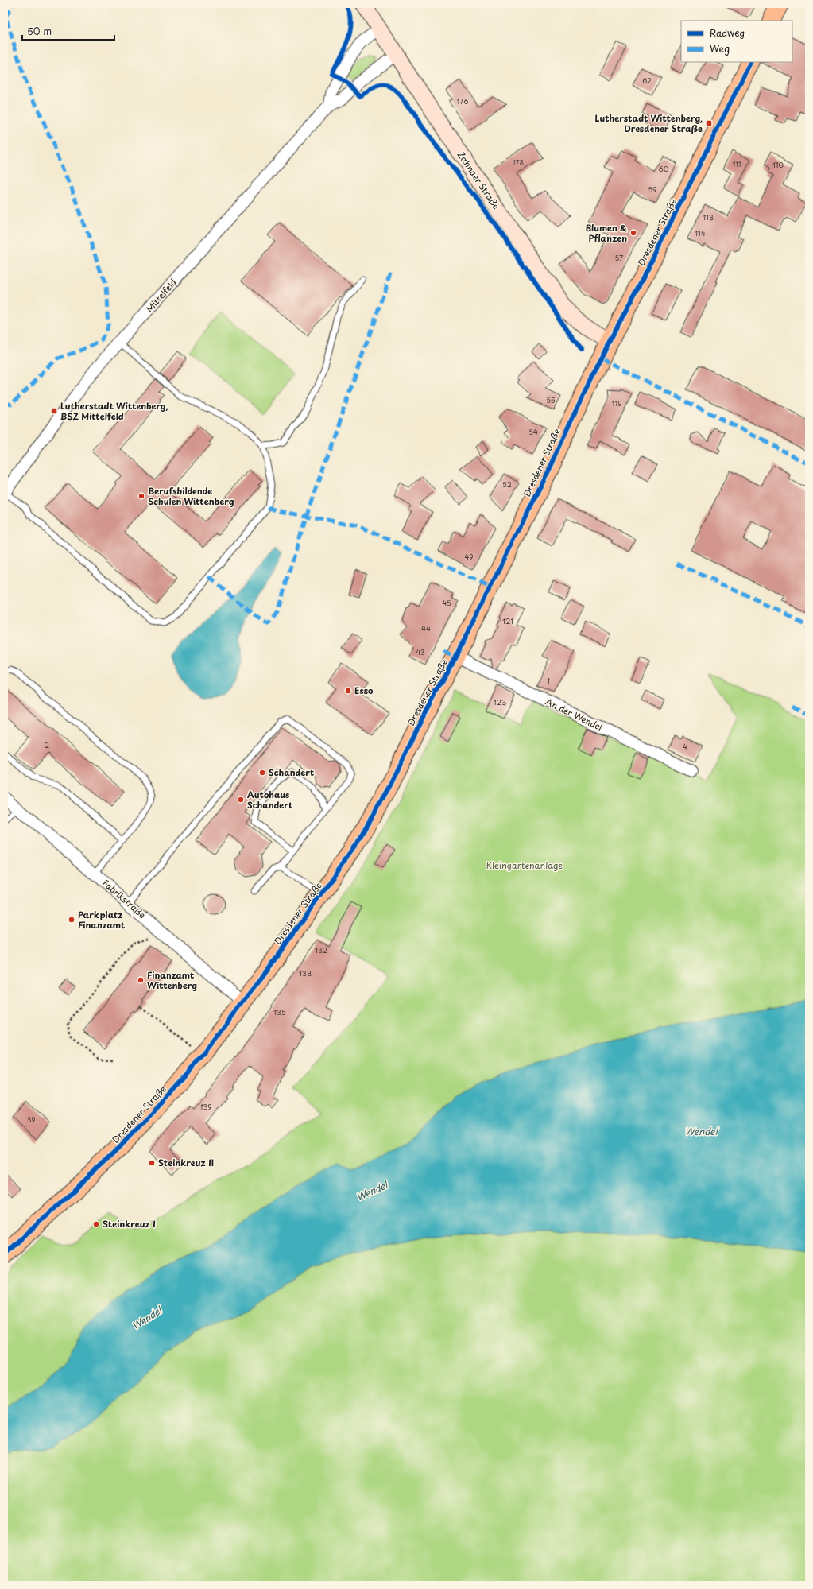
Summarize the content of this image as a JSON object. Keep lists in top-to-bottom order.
{
  "streets": {
    "main road": ["Zahnaer Straße", "Dresdener Straße"],
    "street": ["Mittelfeld", "An der Wendel", "Fabrikstraße"]
  },
  "crossings": [
    ["Zahnaer Straße", "Dresdener Straße"],
    ["Zahnaer Straße", "Mittelfeld"],
    ["Dresdener Straße", "An der Wendel"],
    ["Dresdener Straße", "Fabrikstraße"]
  ],
  "water": ["Wendel"],
  "parks": ["Kleingartenanlage"],
  "places": {
    "transit": ["Lutherstadt Wittenberg, Dresdener Straße", "Lutherstadt Wittenberg, BSZ Mittelfeld"],
    "other": [
      "Blumen & Pflanzen",
      "Berufsbildende Schulen Wittenberg",
      "Esso",
      "Schandert",
      "Autohaus Schandert",
      "Parkplatz Finanzamt",
      "Finanzamt Wittenberg",
      "Steinkreuz II",
      "Steinkreuz I"
    ]
  },
  "house_numbers": [
    "62",
    "176",
    "178",
    "111",
    "110",
    "60",
    "59",
    "113",
    "114",
    "57",
    "55",
    "119",
    "54",
    "52",
    "49",
    "45",
    "121",
    "44",
    "43",
    "1",
    "123",
    "2",
    "4",
    "132",
    "133",
    "135",
    "139",
    "39"
  ],
  "legend": ["Radweg", "Weg"],
  "scale_bar": "50 m"
}
